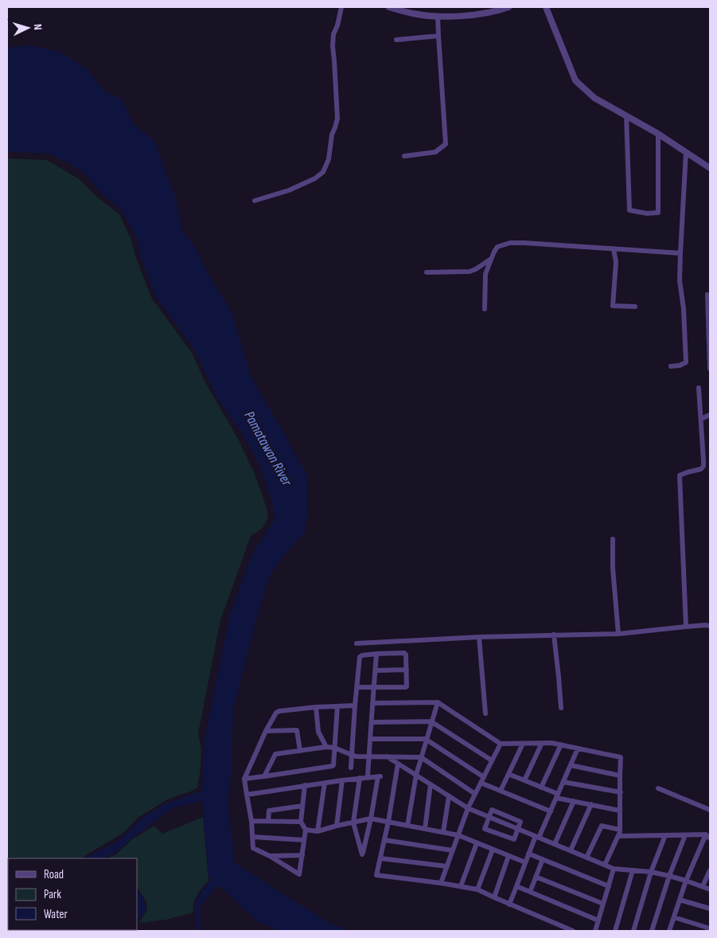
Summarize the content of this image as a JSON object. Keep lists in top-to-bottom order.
{
  "water": ["Pamatawan River"],
  "legend": ["Road", "Park", "Water"],
  "north": "right"
}
